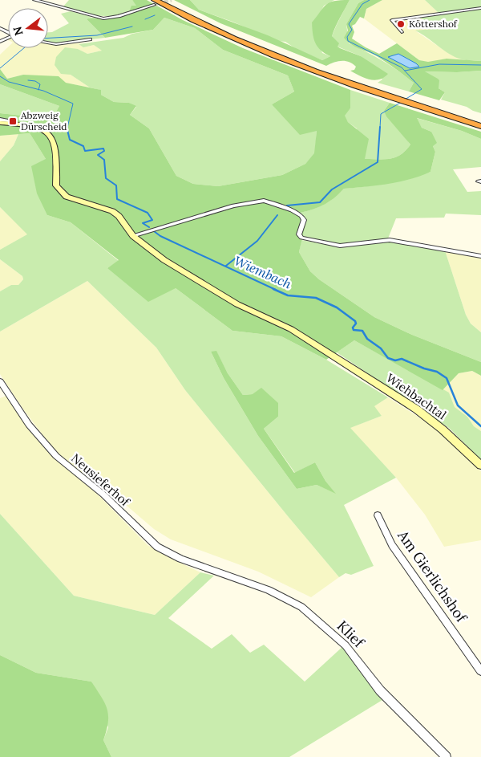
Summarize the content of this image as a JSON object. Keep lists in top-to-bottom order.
{
  "streets": {
    "main road": ["Wiehbachtal"],
    "street": ["Neusieferhof", "Am Gierlichshof", "Klief"]
  },
  "crossings": [
    ["Neusieferhof", "Klief"]
  ],
  "water": ["Wiembach"],
  "places": {
    "other": ["Köttershof"],
    "transit": ["Abzweig Dürscheid"]
  },
  "north": "left"
}
